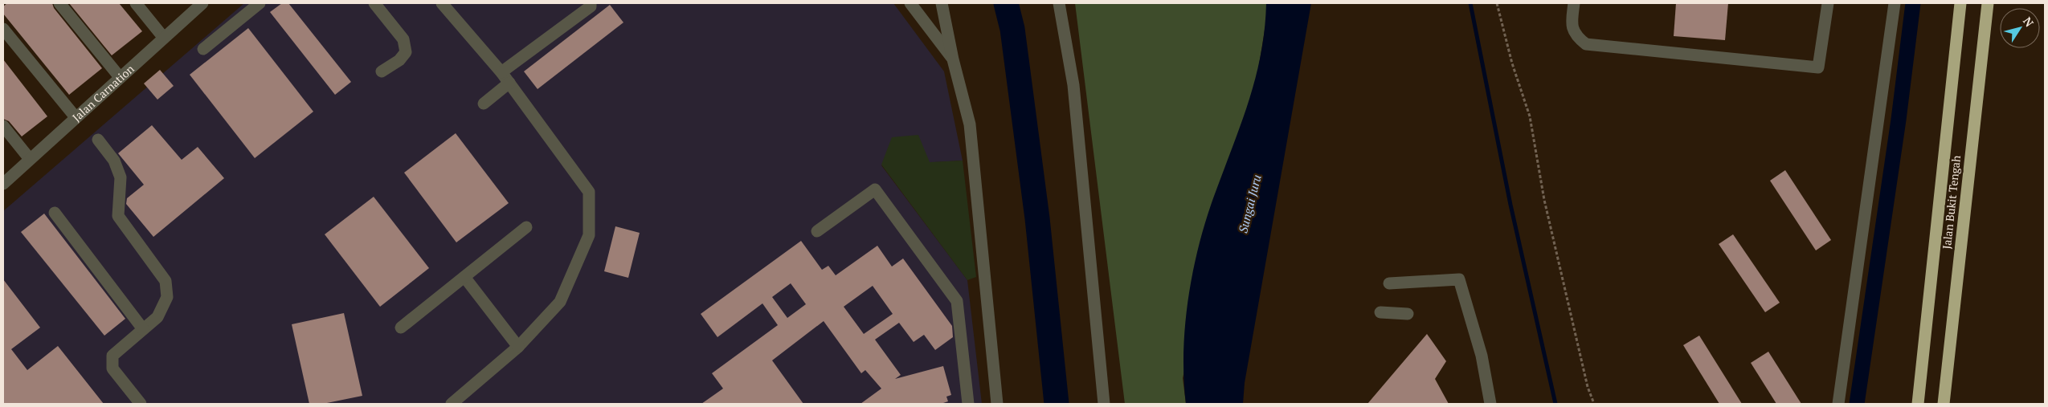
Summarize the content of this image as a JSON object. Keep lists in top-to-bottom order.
{
  "streets": {
    "highway": ["Jalan Bukit Tengah"],
    "street": ["Jalan Carnation"]
  },
  "water": ["Sungai Juru"],
  "north": "top right"
}
